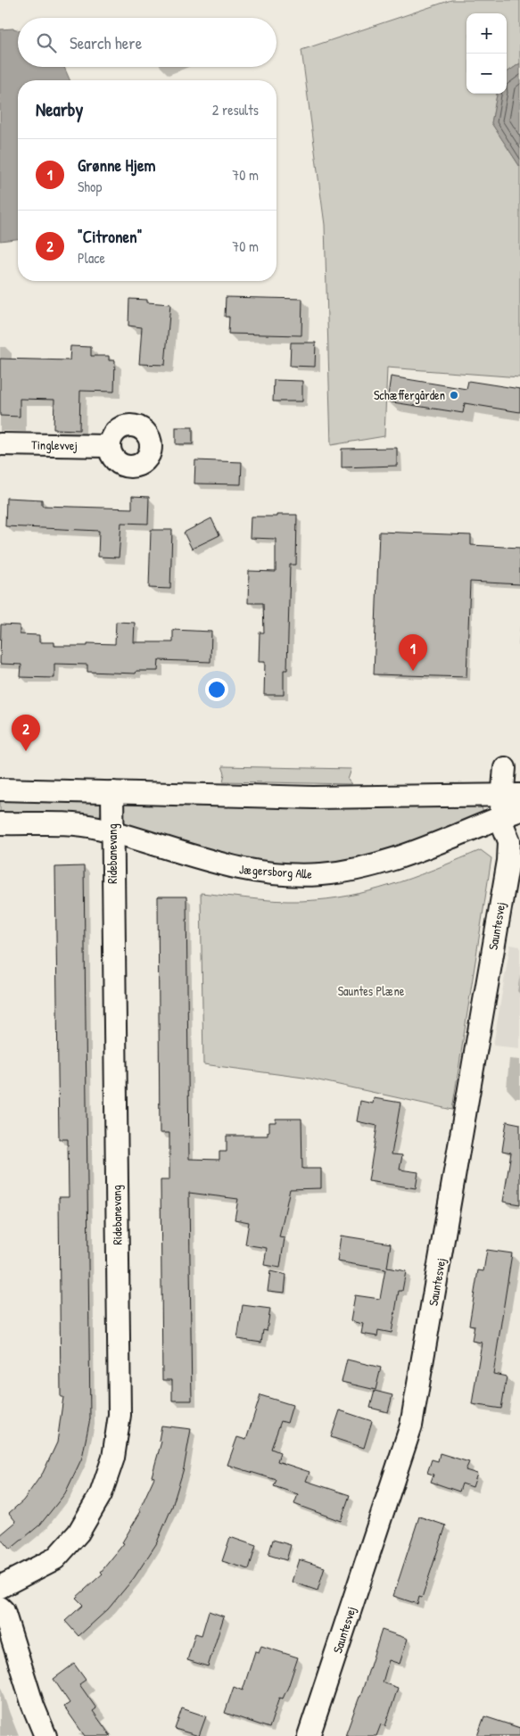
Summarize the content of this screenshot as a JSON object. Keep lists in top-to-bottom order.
{
  "streets": {
    "street": [
      "Tinglevvej",
      "Ridebanevang",
      "Jægersborg Alle",
      "Sauntesvej"
    ]
  },
  "crossings": [
    ["Ridebanevang", "Jægersborg Alle"],
    ["Jægersborg Alle", "Sauntesvej"]
  ],
  "parks": ["Sauntes Plæne"],
  "places": ["Schæffergården"],
  "page": {
    "map_buttons": ["+", "−"],
    "search": "Search here",
    "heading": ["Nearby", "2 results"],
    "list": [
      {
        "mark": "1",
        "name": "Grønne Hjem",
        "note": "Shop",
        "value": "70 m"
      },
      {
        "mark": "2",
        "name": "\"Citronen\"",
        "note": "Place",
        "value": "70 m"
      }
    ],
    "pins": ["1", "2"]
  }
}
